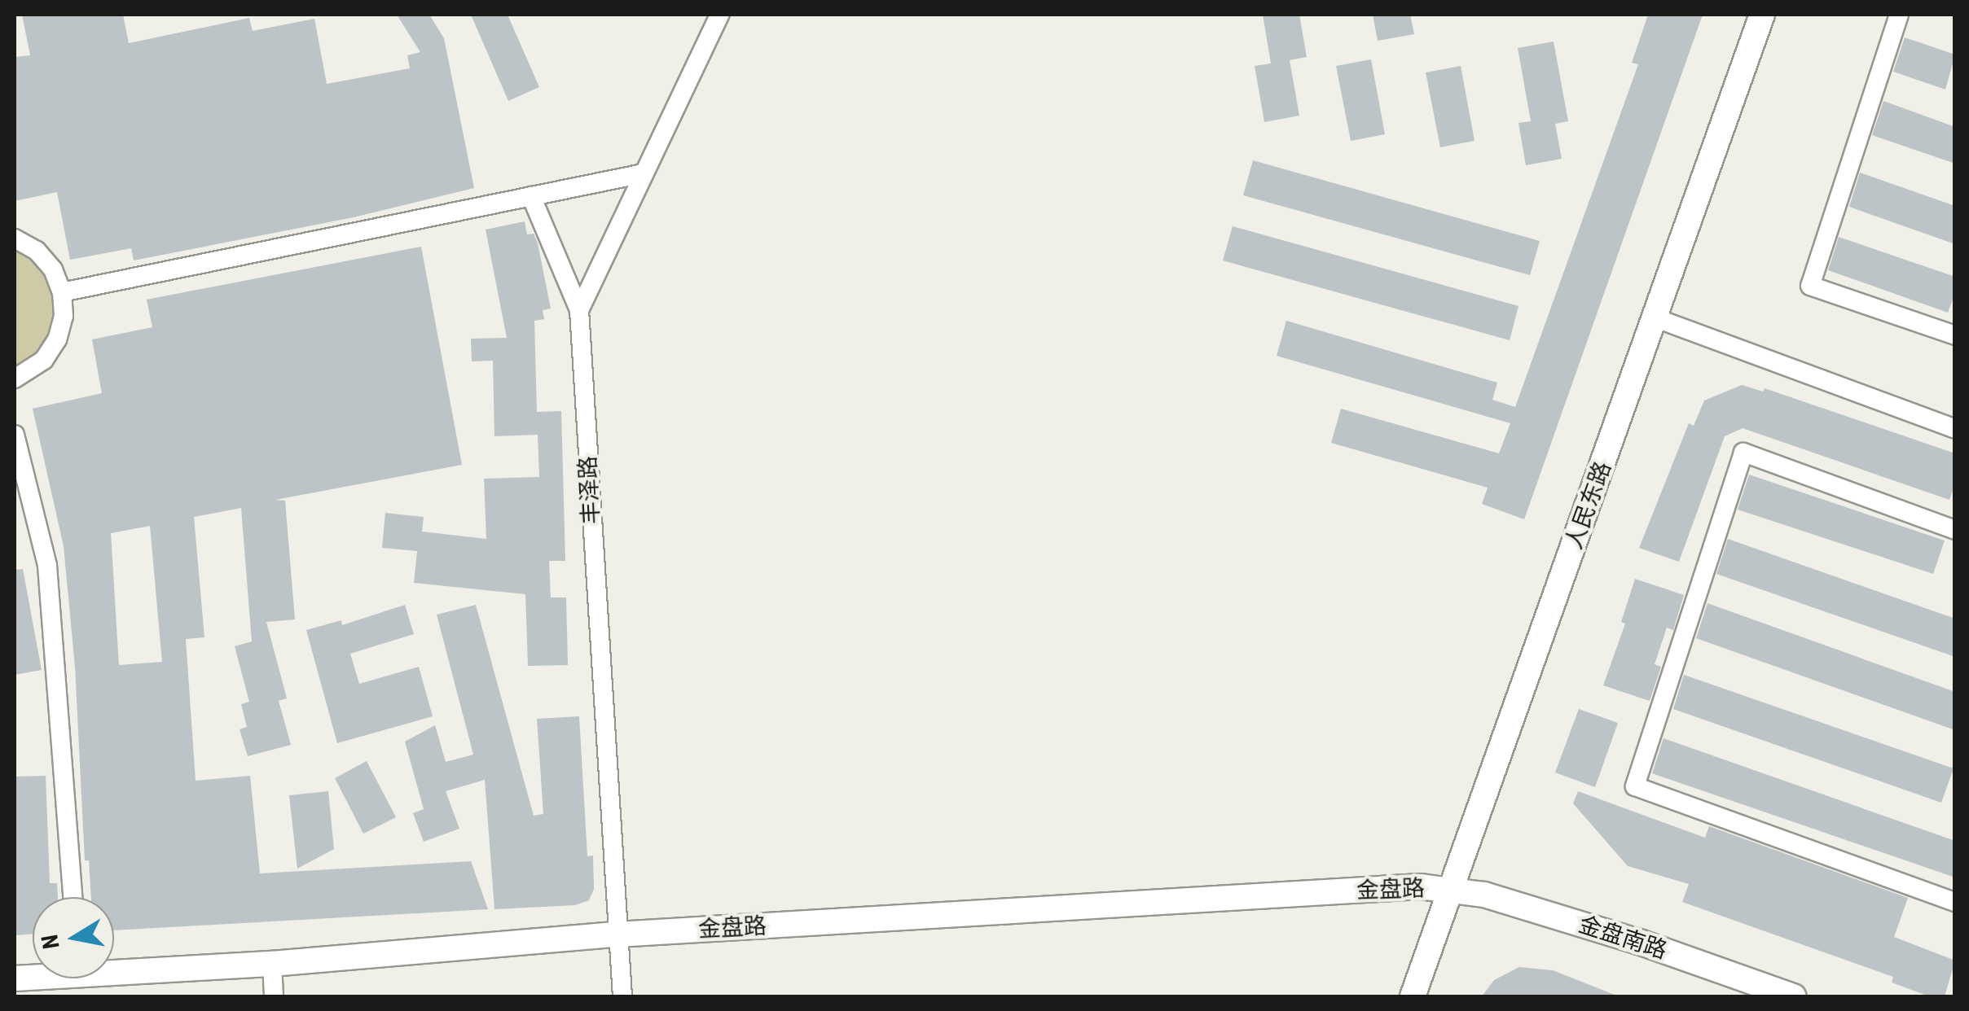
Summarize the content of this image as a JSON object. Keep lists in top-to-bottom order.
{
  "streets": {
    "main road": ["人民东路", "金盘路", "金盘南路"],
    "street": ["丰泽路"]
  },
  "crossings": [
    ["丰泽路", "金盘路"],
    ["人民东路", "金盘路"],
    ["人民东路", "金盘南路"],
    ["金盘路", "金盘南路"]
  ],
  "north": "left"
}
